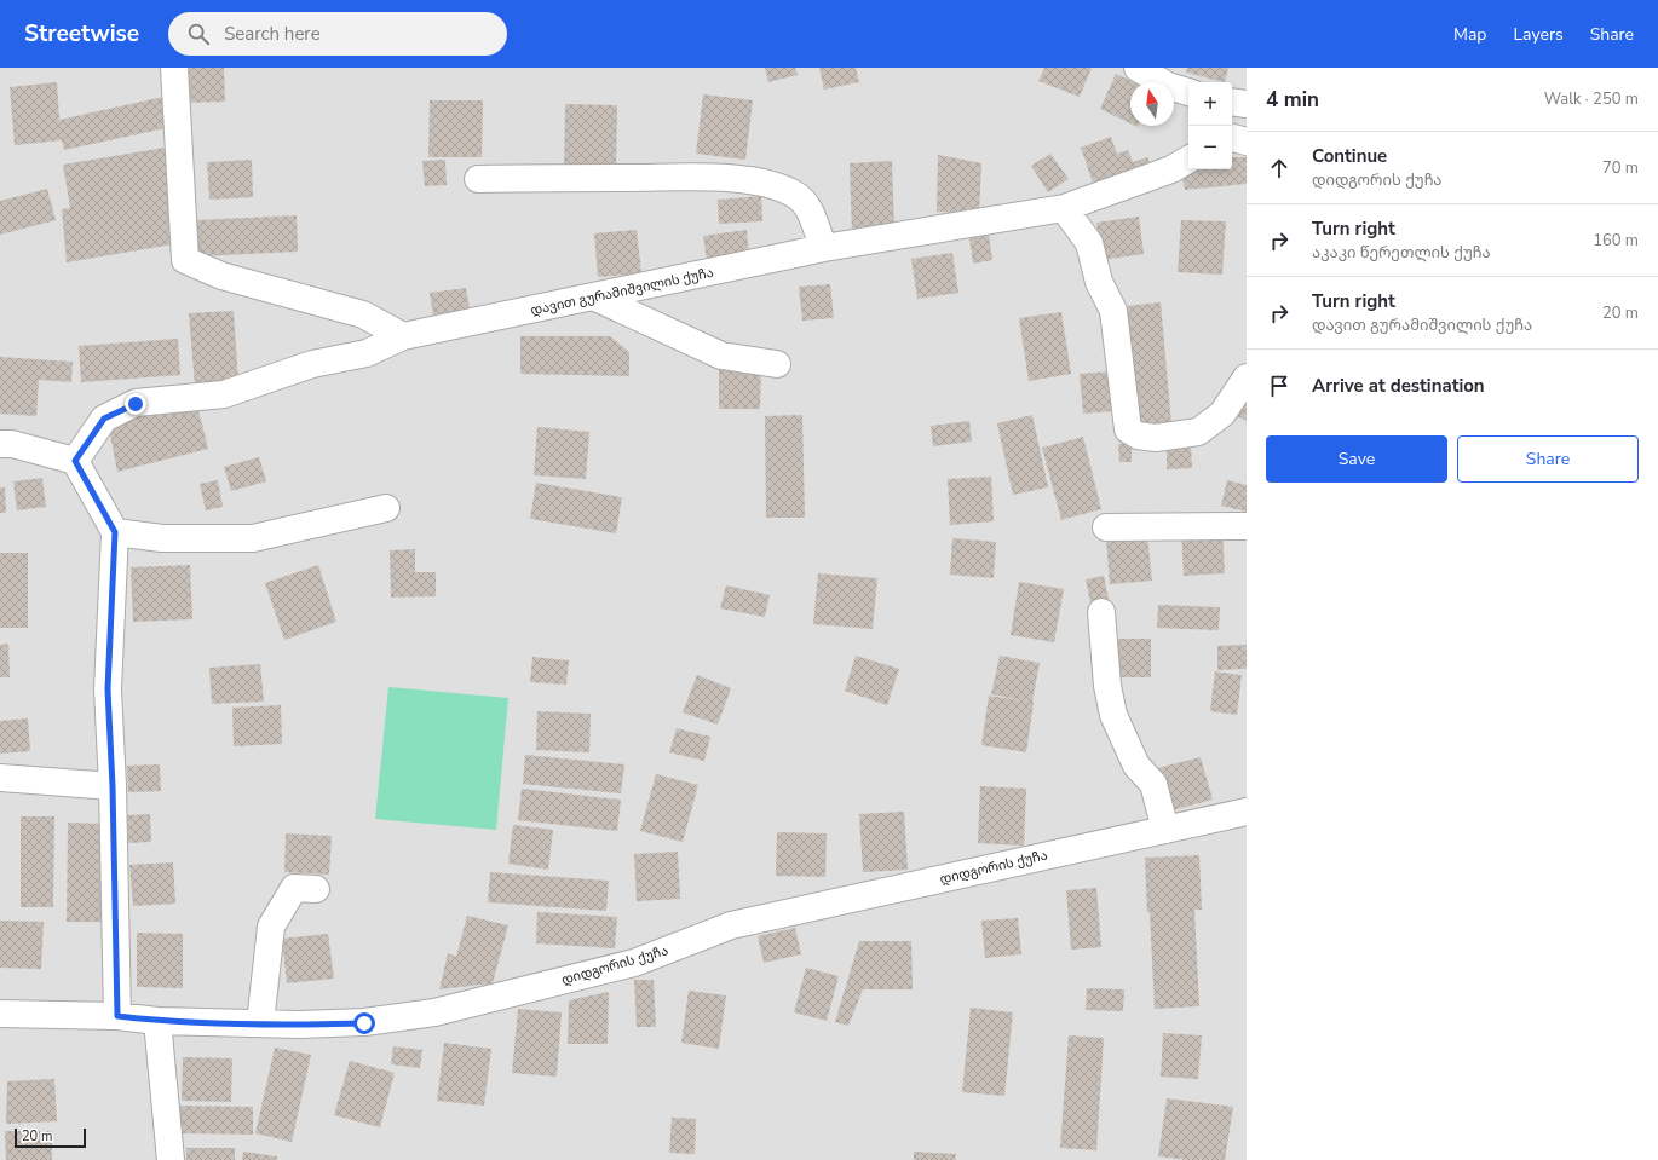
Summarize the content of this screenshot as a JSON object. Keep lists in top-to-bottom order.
{
  "streets": {
    "street": ["დავით გურამიშვილის ქუჩა", "დიდგორის ქუჩა"]
  },
  "scale_bar": "20 m",
  "north": "top",
  "page": {
    "header": "Streetwise",
    "search": "Search here",
    "nav": ["Map", "Layers", "Share"],
    "heading": ["4 min", "Walk · 250 m"],
    "map_buttons": ["+", "−"],
    "list": [
      ["Continue", "დიდგორის ქუჩა", "70 m"],
      ["Turn right", "აკაკი წერეთლის ქუჩა", "160 m"],
      ["Turn right", "დავით გურამიშვილის ქუჩა", "20 m"],
      "Arrive at destination"
    ],
    "buttons": ["Save", "Share"],
    "scale": "20 m"
  }
}
